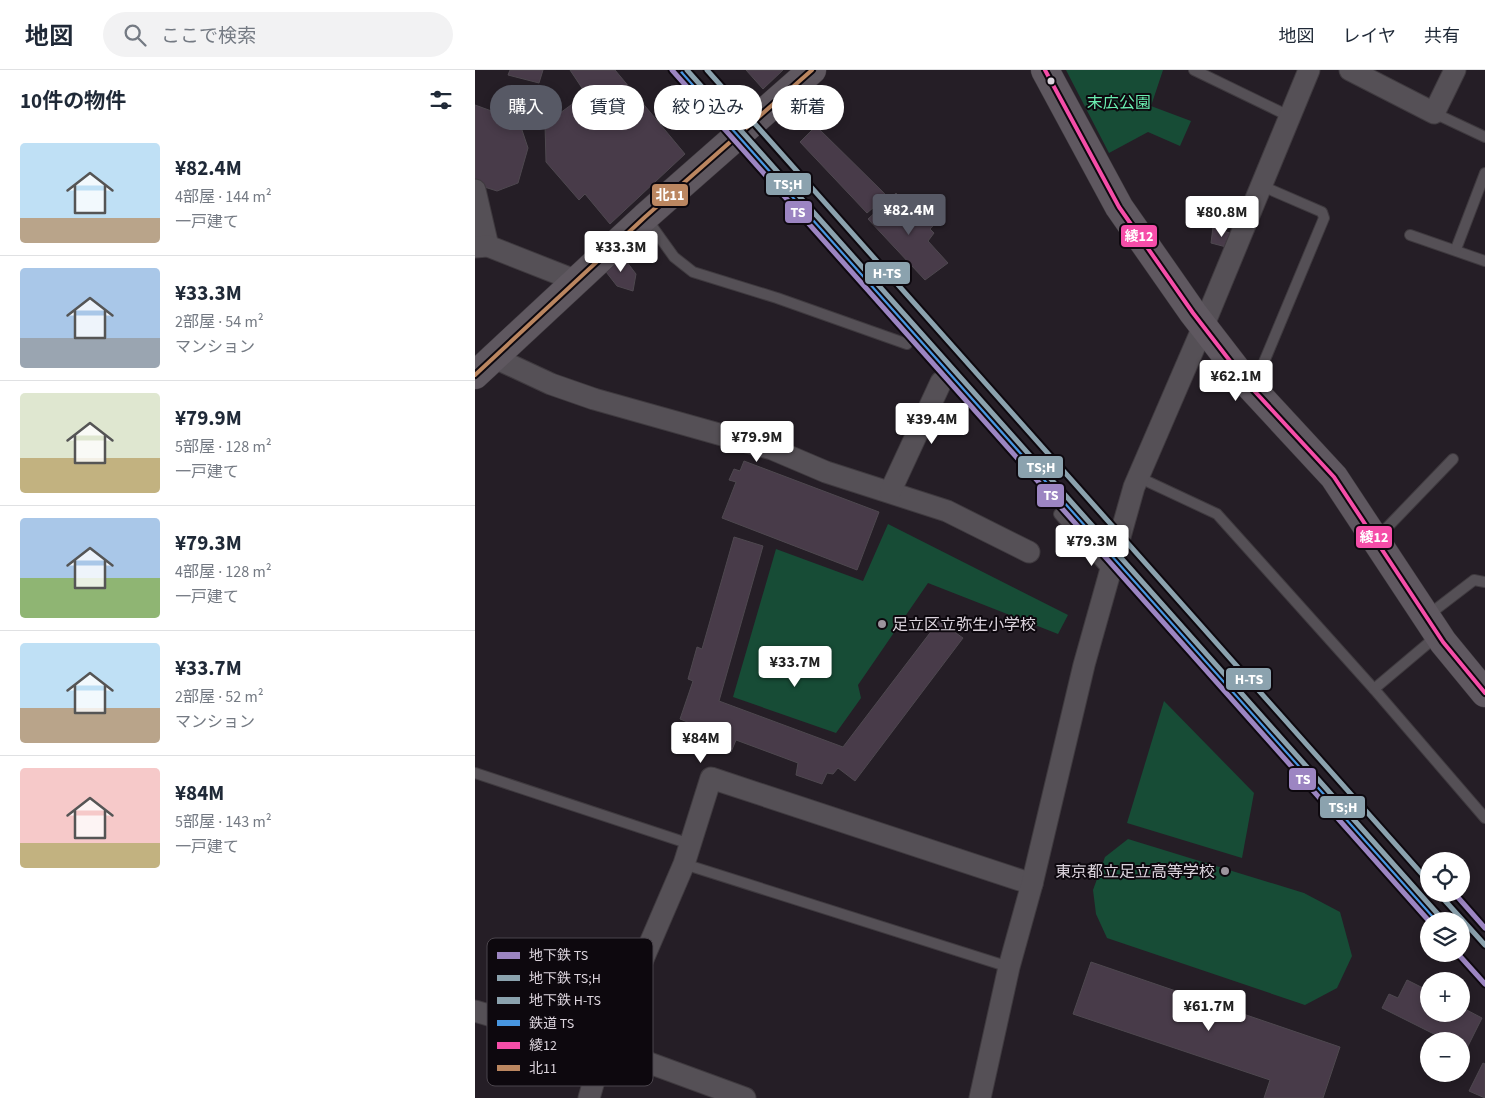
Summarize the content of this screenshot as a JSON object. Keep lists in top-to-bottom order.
{
  "parks": ["末広公園"],
  "places": ["足立区立弥生小学校", "東京都立足立高等学校"],
  "lines": [
    "metro line TS",
    "metro line TS;H",
    "metro line H-TS",
    "transit line 綾12",
    "transit line 北11",
    "rail line TS"
  ],
  "legend": [
    "地下鉄 TS",
    "地下鉄 TS;H",
    "地下鉄 H-TS",
    "鉄道 TS",
    "綾12",
    "北11"
  ],
  "page": {
    "header": "地図",
    "search": "ここで検索",
    "nav": ["地図", "レイヤ", "共有"],
    "heading": "10件の物件",
    "chip": [
      "購入",
      "賃貸",
      "絞り込み",
      "新着"
    ],
    "list": [
      {
        "name": "¥82.4M",
        "note": "4部屋 · 144 m² · 一戸建て"
      },
      {
        "name": "¥33.3M",
        "note": "2部屋 · 54 m² · マンション"
      },
      {
        "name": "¥79.9M",
        "note": "5部屋 · 128 m² · 一戸建て"
      },
      {
        "name": "¥79.3M",
        "note": "4部屋 · 128 m² · 一戸建て"
      },
      {
        "name": "¥33.7M",
        "note": "2部屋 · 52 m² · マンション"
      },
      {
        "name": "¥84M",
        "note": "5部屋 · 143 m² · 一戸建て"
      }
    ],
    "price": [
      "¥82.4M",
      "¥80.8M",
      "¥33.3M",
      "¥62.1M",
      "¥39.4M",
      "¥79.9M",
      "¥79.3M",
      "¥33.7M",
      "¥84M",
      "¥61.7M"
    ],
    "map_buttons": ["+", "−"]
  }
}
